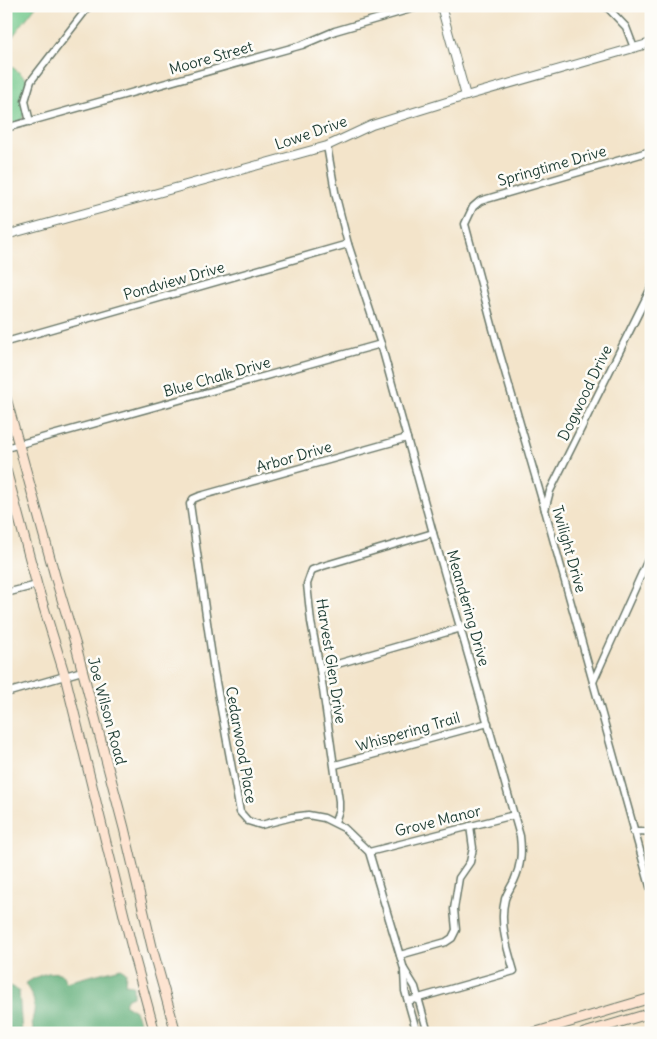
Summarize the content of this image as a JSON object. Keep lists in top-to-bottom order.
{
  "streets": {
    "main road": ["Joe Wilson Road"],
    "street": [
      "Moore Street",
      "Lowe Drive",
      "Springtime Drive",
      "Pondview Drive",
      "Blue Chalk Drive",
      "Dogwood Drive",
      "Arbor Drive",
      "Twilight Drive",
      "Meandering Drive",
      "Harvest Glen Drive",
      "Whispering Trail",
      "Cedarwood Place",
      "Grove Manor"
    ]
  },
  "crossings": [
    ["Lowe Drive", "Meandering Drive"],
    ["Springtime Drive", "Twilight Drive"],
    ["Pondview Drive", "Meandering Drive"],
    ["Blue Chalk Drive", "Meandering Drive"],
    ["Blue Chalk Drive", "Joe Wilson Road"],
    ["Dogwood Drive", "Twilight Drive"],
    ["Arbor Drive", "Meandering Drive"],
    ["Arbor Drive", "Cedarwood Place"],
    ["Meandering Drive", "Harvest Glen Drive"],
    ["Meandering Drive", "Whispering Trail"],
    ["Meandering Drive", "Cedarwood Place"],
    ["Meandering Drive", "Grove Manor"],
    ["Harvest Glen Drive", "Whispering Trail"],
    ["Harvest Glen Drive", "Cedarwood Place"],
    ["Cedarwood Place", "Grove Manor"]
  ]
}
